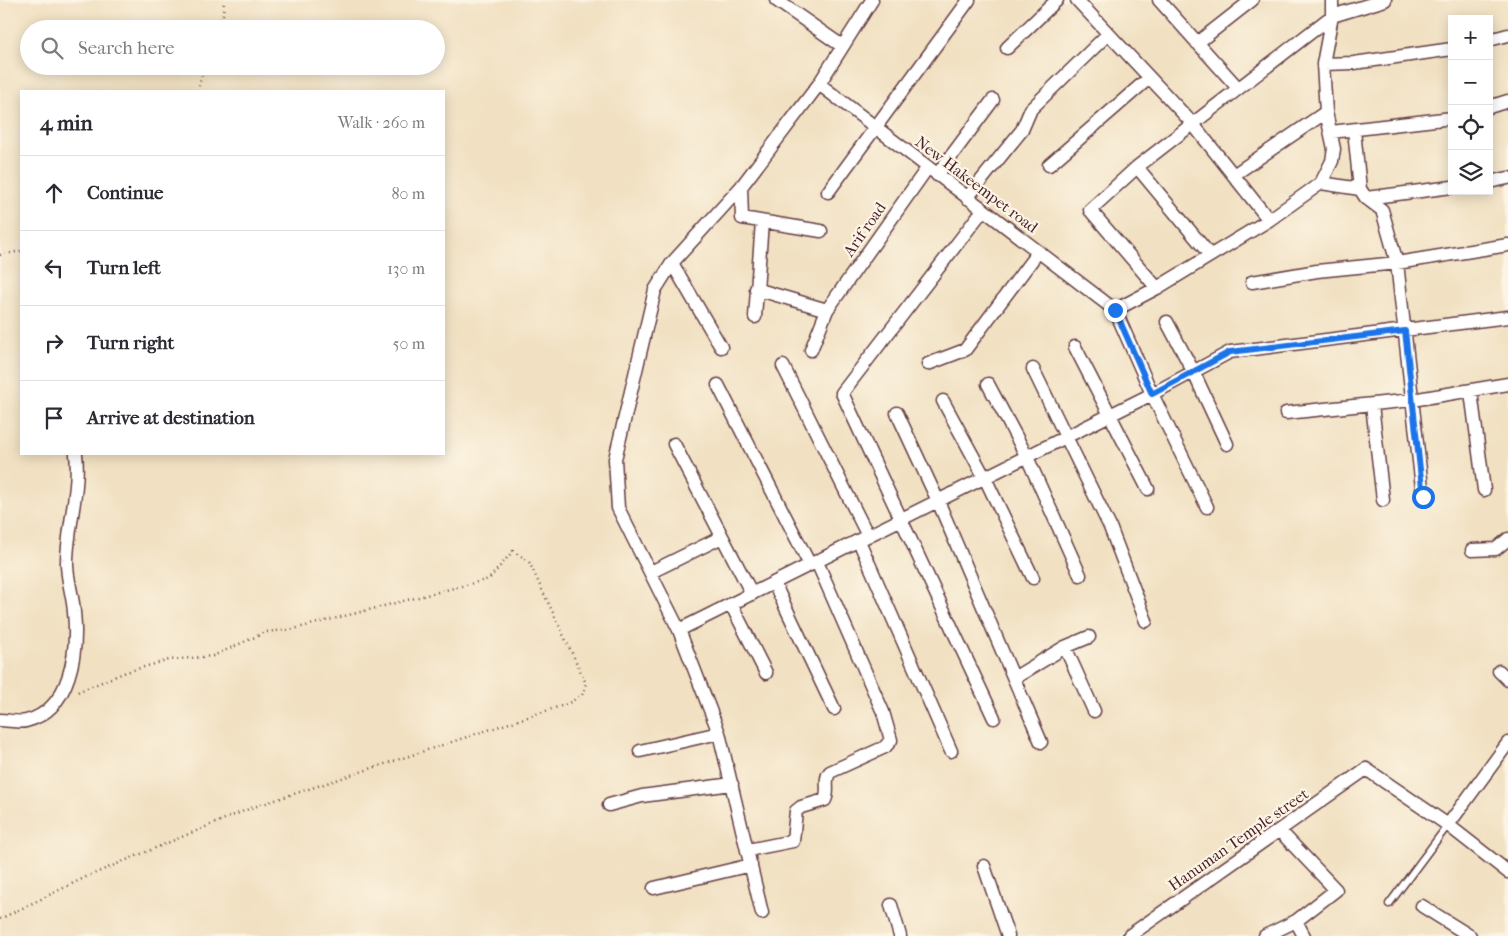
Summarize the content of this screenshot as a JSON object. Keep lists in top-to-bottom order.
{
  "streets": {
    "street": ["New Hakeempet road", "Arif road", "Hanuman Temple street"]
  },
  "crossings": [
    ["New Hakeempet road", "Arif road"]
  ],
  "page": {
    "map_buttons": ["+", "−"],
    "search": "Search here",
    "heading": ["4 min", "Walk · 260 m"],
    "list": [
      ["Continue", "80 m"],
      ["Turn left", "130 m"],
      ["Turn right", "50 m"],
      "Arrive at destination"
    ]
  }
}
